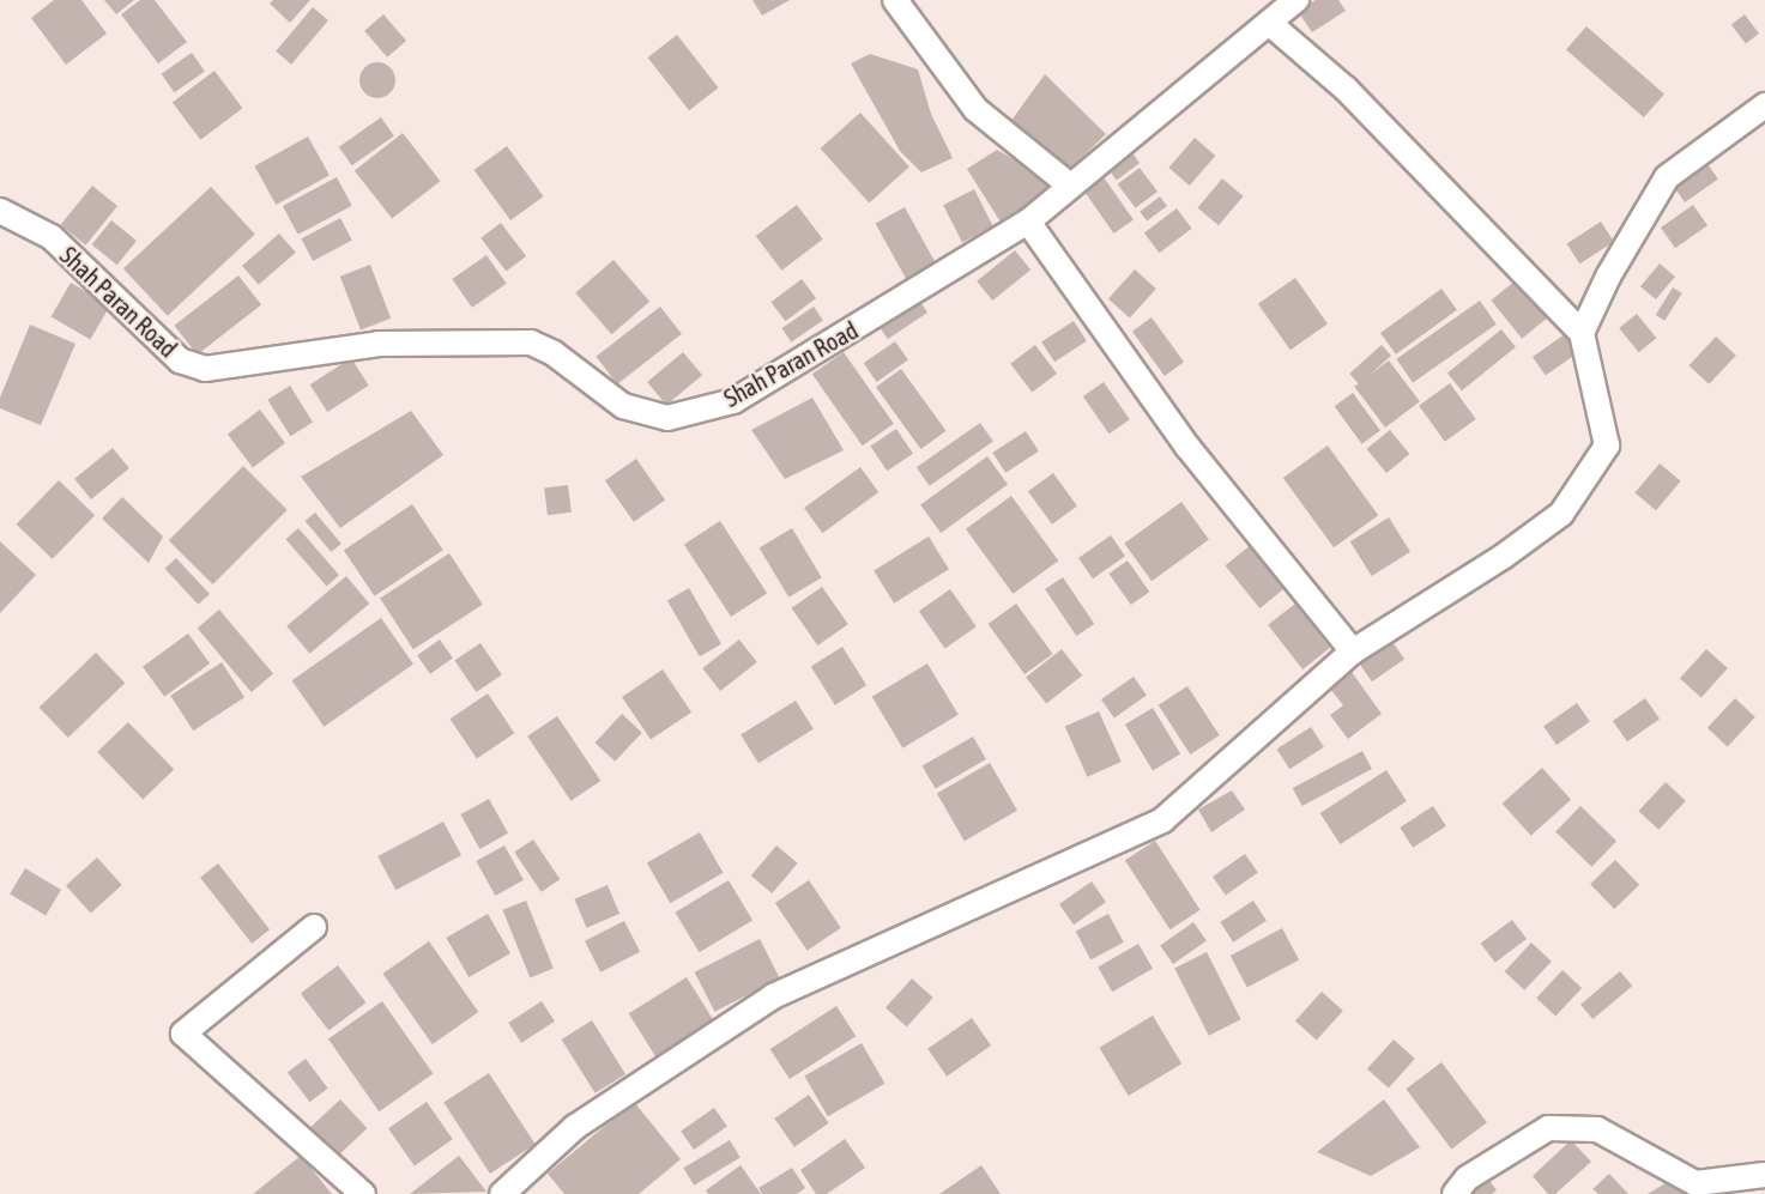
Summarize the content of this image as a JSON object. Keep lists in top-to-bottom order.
{
  "streets": {
    "street": ["Shah Paran Road"]
  }
}
